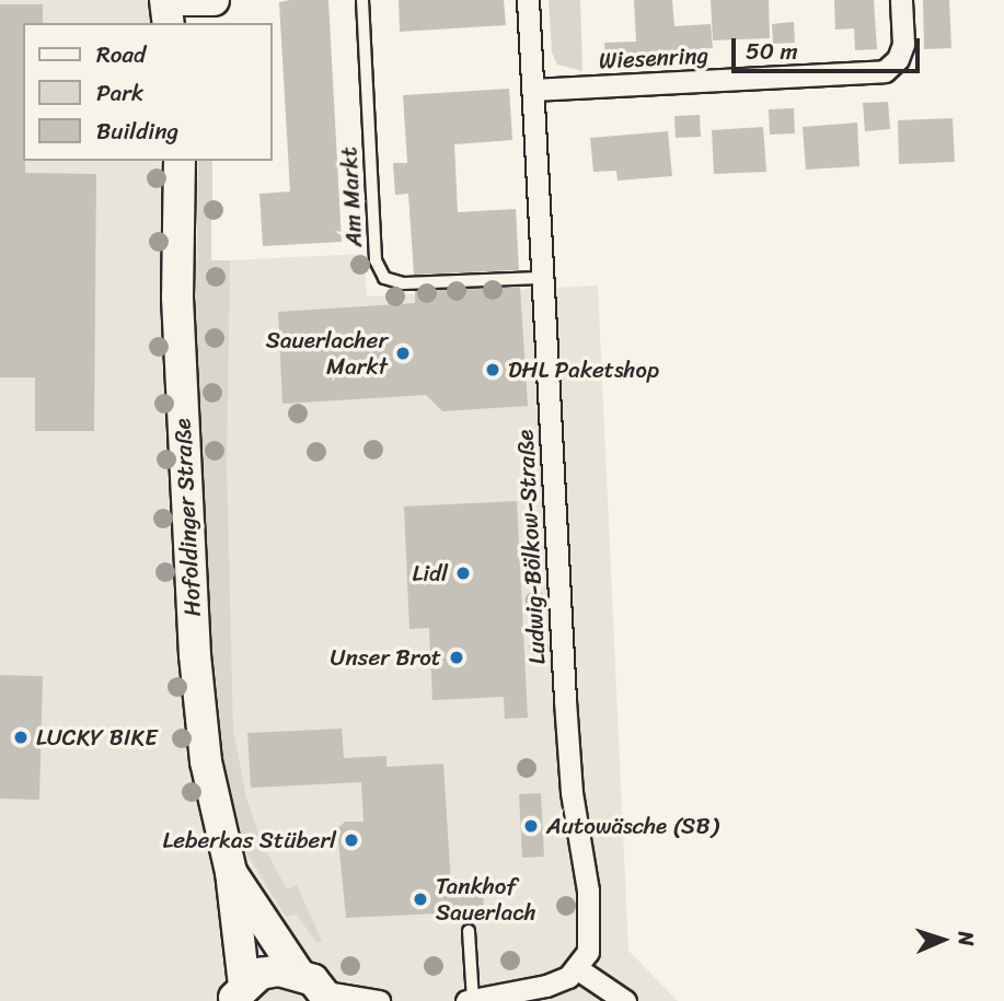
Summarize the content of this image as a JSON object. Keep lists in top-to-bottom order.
{
  "streets": {
    "main road": ["Hofoldinger Straße"],
    "street": ["Wiesenring", "Ludwig-Bölkow-Straße"],
    "lane": ["Am Markt"]
  },
  "crossings": [
    ["Wiesenring", "Ludwig-Bölkow-Straße"],
    ["Am Markt", "Ludwig-Bölkow-Straße"]
  ],
  "places": [
    "Sauerlacher Markt",
    "DHL Paketshop",
    "Lidl",
    "Unser Brot",
    "LUCKY BIKE",
    "Autowäsche (SB)",
    "Leberkas Stüberl",
    "Tankhof Sauerlach"
  ],
  "legend": ["Road", "Park", "Building"],
  "scale_bar": "50 m",
  "north": "right"
}
